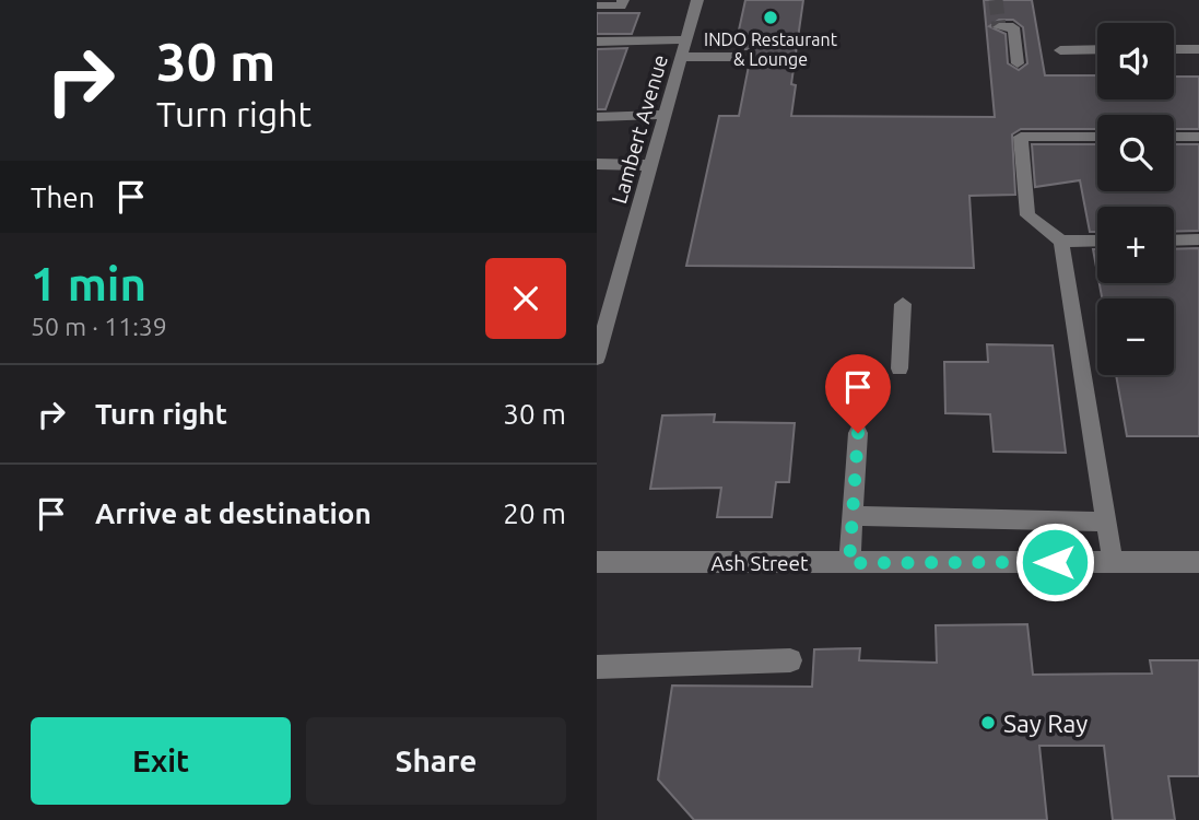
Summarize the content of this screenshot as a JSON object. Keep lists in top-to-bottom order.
{
  "streets": {
    "street": ["Lambert Avenue", "Ash Street"]
  },
  "places": ["INDO Restaurant & Lounge", "Say Ray"],
  "page": {
    "turn": ["30 m", "Turn right"],
    "map_buttons": ["+", "−"],
    "then": "Then",
    "heading": ["1 min", "50 m · 11:39"],
    "list": [
      {
        "name": "Turn right",
        "value": "30 m"
      },
      {
        "name": "Arrive at destination",
        "value": "20 m"
      }
    ],
    "buttons": ["Exit", "Share"]
  }
}
